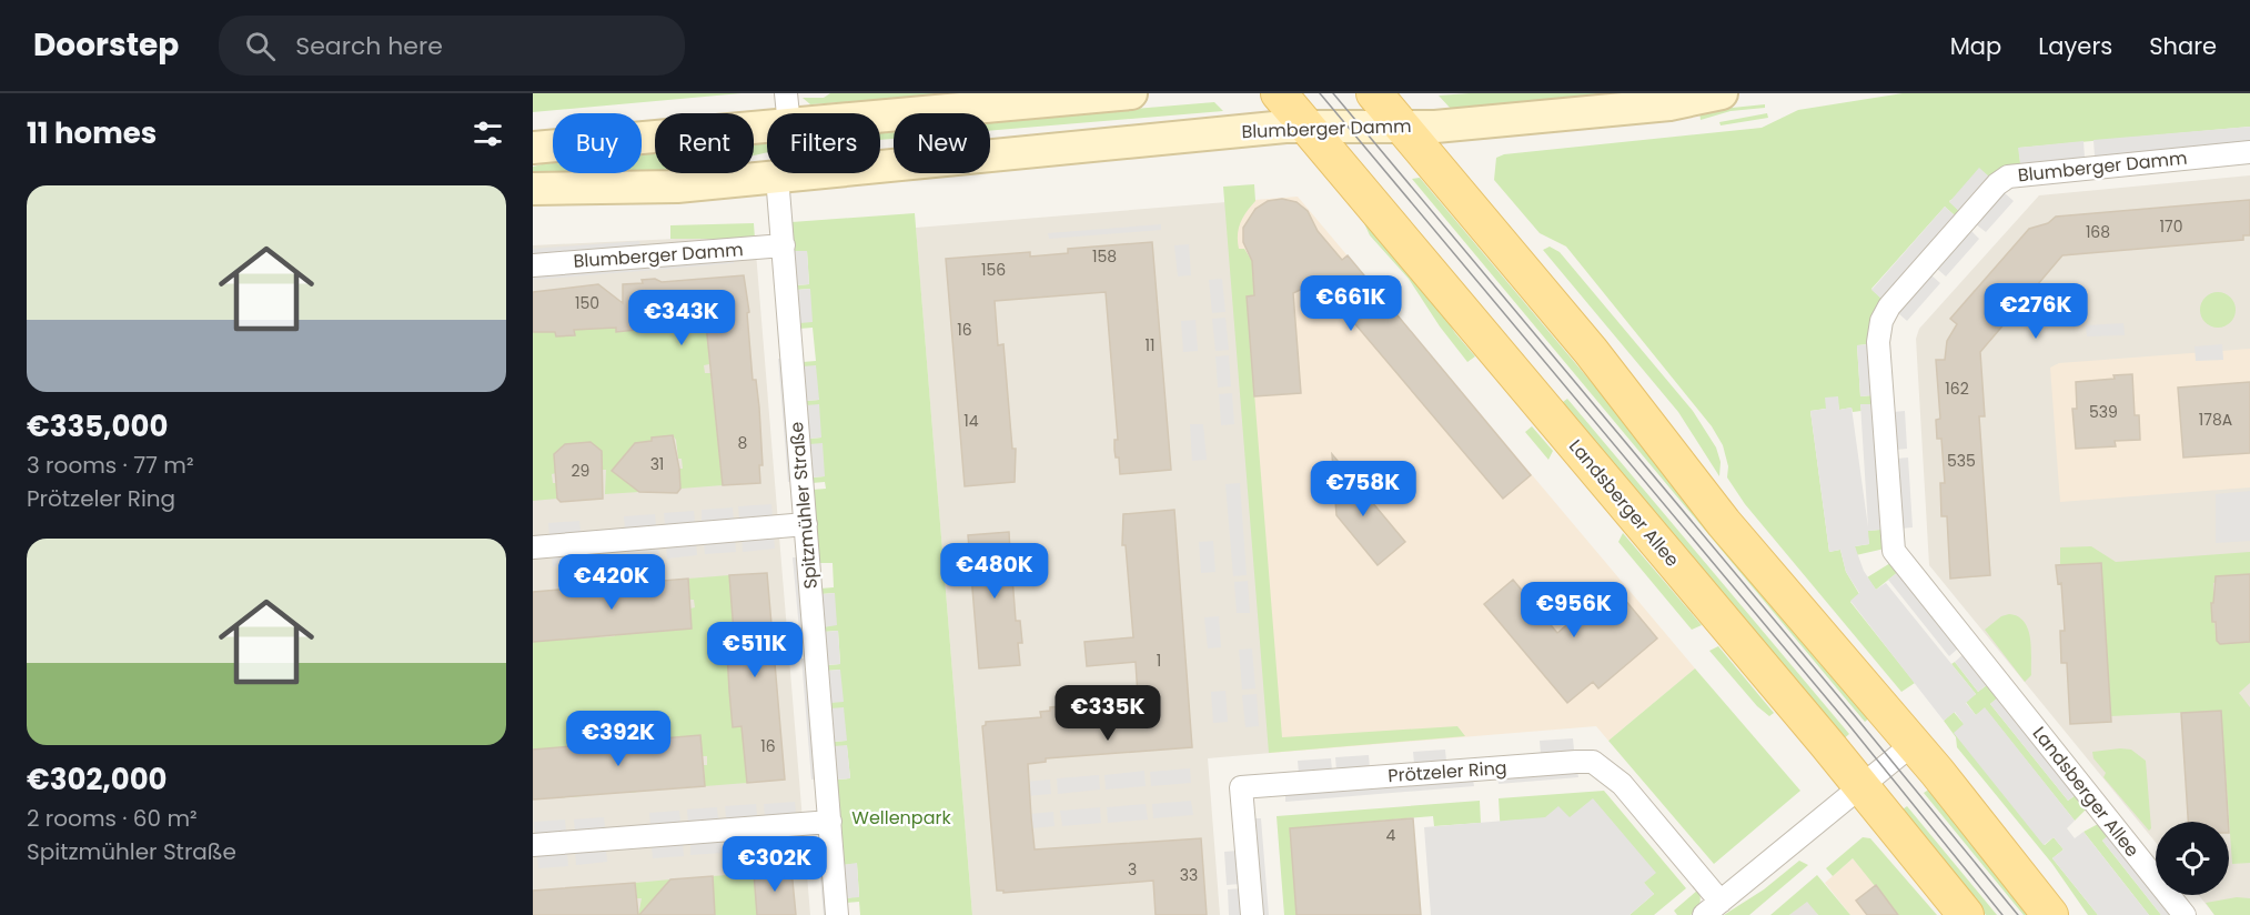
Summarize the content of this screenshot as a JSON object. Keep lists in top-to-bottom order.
{
  "streets": {
    "main road": ["Blumberger Damm", "Landsberger Allee"],
    "street": ["Spitzmühler Straße", "Prötzeler Ring"]
  },
  "crossings": [
    ["Blumberger Damm", "Landsberger Allee"],
    ["Blumberger Damm", "Spitzmühler Straße"],
    ["Landsberger Allee", "Prötzeler Ring"]
  ],
  "parks": ["Wellenpark"],
  "house_numbers": [
    "170",
    "168",
    "158",
    "156",
    "150",
    "16",
    "11",
    "162",
    "539",
    "178A",
    "14",
    "8",
    "535",
    "31",
    "29",
    "1",
    "16",
    "4",
    "3",
    "33"
  ],
  "page": {
    "header": "Doorstep",
    "search": "Search here",
    "nav": ["Map", "Layers", "Share"],
    "heading": "11 homes",
    "chip": [
      "Buy",
      "Rent",
      "Filters",
      "New"
    ],
    "list": [
      {
        "name": "€335,000",
        "note": "3 rooms · 77 m² · Prötzeler Ring"
      },
      {
        "name": "€302,000",
        "note": "2 rooms · 60 m² · Spitzmühler Straße"
      }
    ],
    "price": [
      "€661K",
      "€276K",
      "€343K",
      "€758K",
      "€480K",
      "€420K",
      "€956K",
      "€511K",
      "€335K",
      "€392K",
      "€302K"
    ]
  }
}
